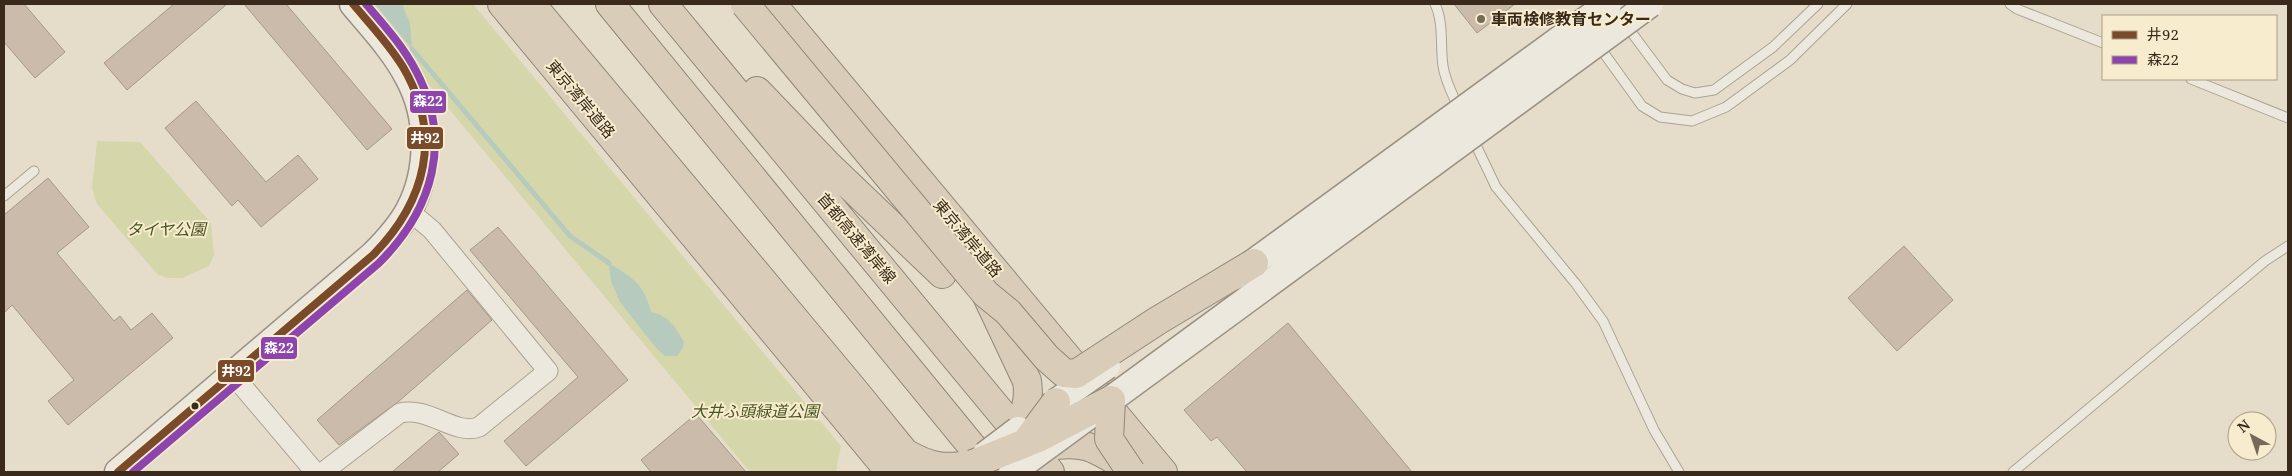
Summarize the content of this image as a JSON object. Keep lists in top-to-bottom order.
{
  "streets": {
    "highway": ["東京湾岸道路", "首都高速湾岸線"]
  },
  "parks": ["タイヤ公園", "大井ふ頭緑道公園"],
  "places": ["車両検修教育センター"],
  "lines": ["transit line 井92", "transit line 森22"],
  "legend": ["井92", "森22"],
  "north": "top left"
}
